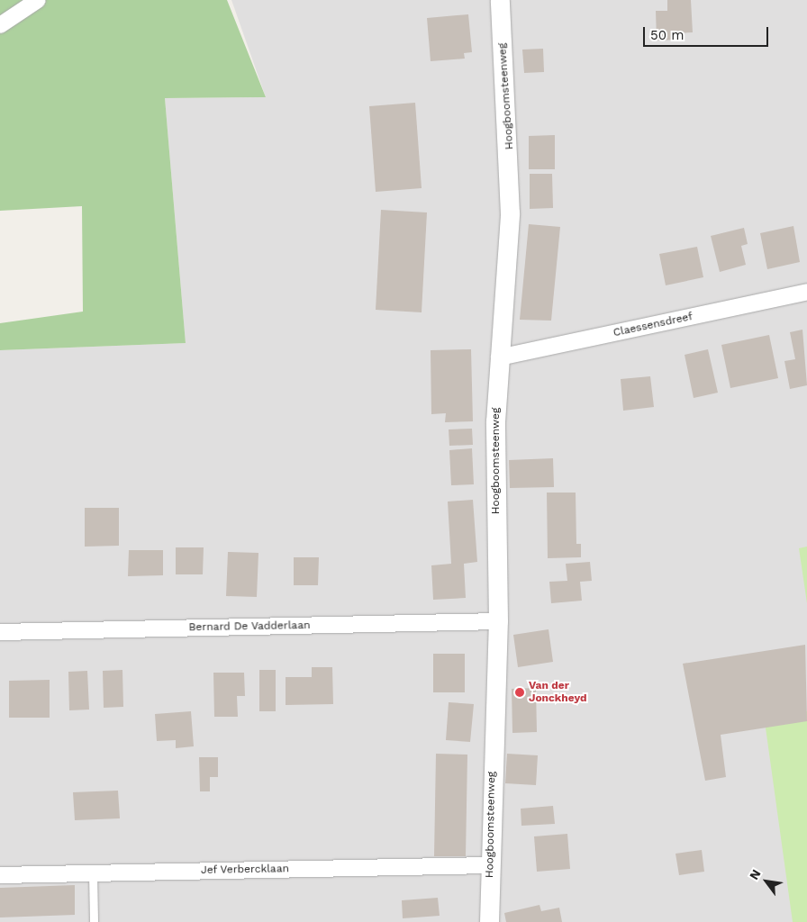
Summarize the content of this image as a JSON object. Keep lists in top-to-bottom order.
{
  "streets": {
    "street": [
      "Hoogboomsteenweg",
      "Claessensdreef",
      "Bernard De Vadderlaan",
      "Jef Verbercklaan"
    ]
  },
  "crossings": [
    ["Hoogboomsteenweg", "Claessensdreef"],
    ["Hoogboomsteenweg", "Bernard De Vadderlaan"],
    ["Hoogboomsteenweg", "Jef Verbercklaan"]
  ],
  "places": ["Van der Jonckheyd"],
  "scale_bar": "50 m",
  "north": "top left"
}
